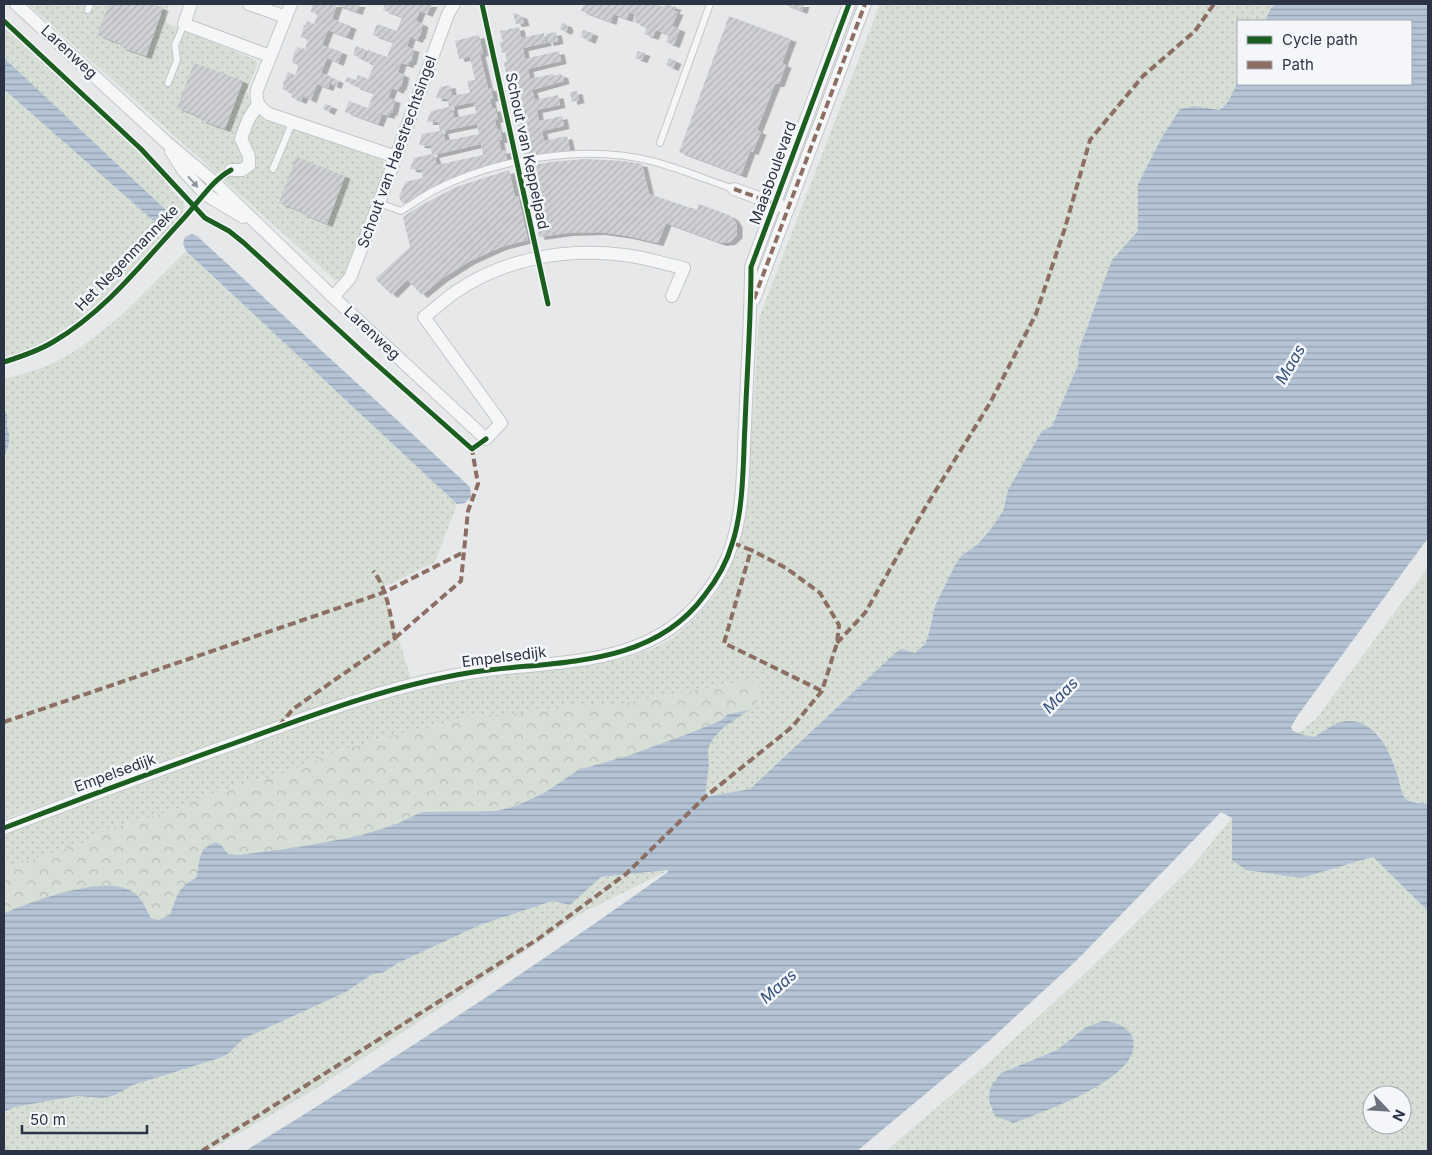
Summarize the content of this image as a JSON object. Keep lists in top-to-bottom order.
{
  "streets": {
    "street": [
      "Larenweg",
      "Schout van Haestrechtsingel",
      "Maasboulevard",
      "Empelsedijk"
    ],
    "cycle path": ["Schout van Keppelpad", "Het Negenmanneke"]
  },
  "crossings": [
    ["Larenweg", "Schout van Haestrechtsingel"],
    ["Maasboulevard", "Empelsedijk"]
  ],
  "water": ["Maas"],
  "legend": ["Cycle path", "Path"],
  "scale_bar": "50 m",
  "north": "bottom right"
}
